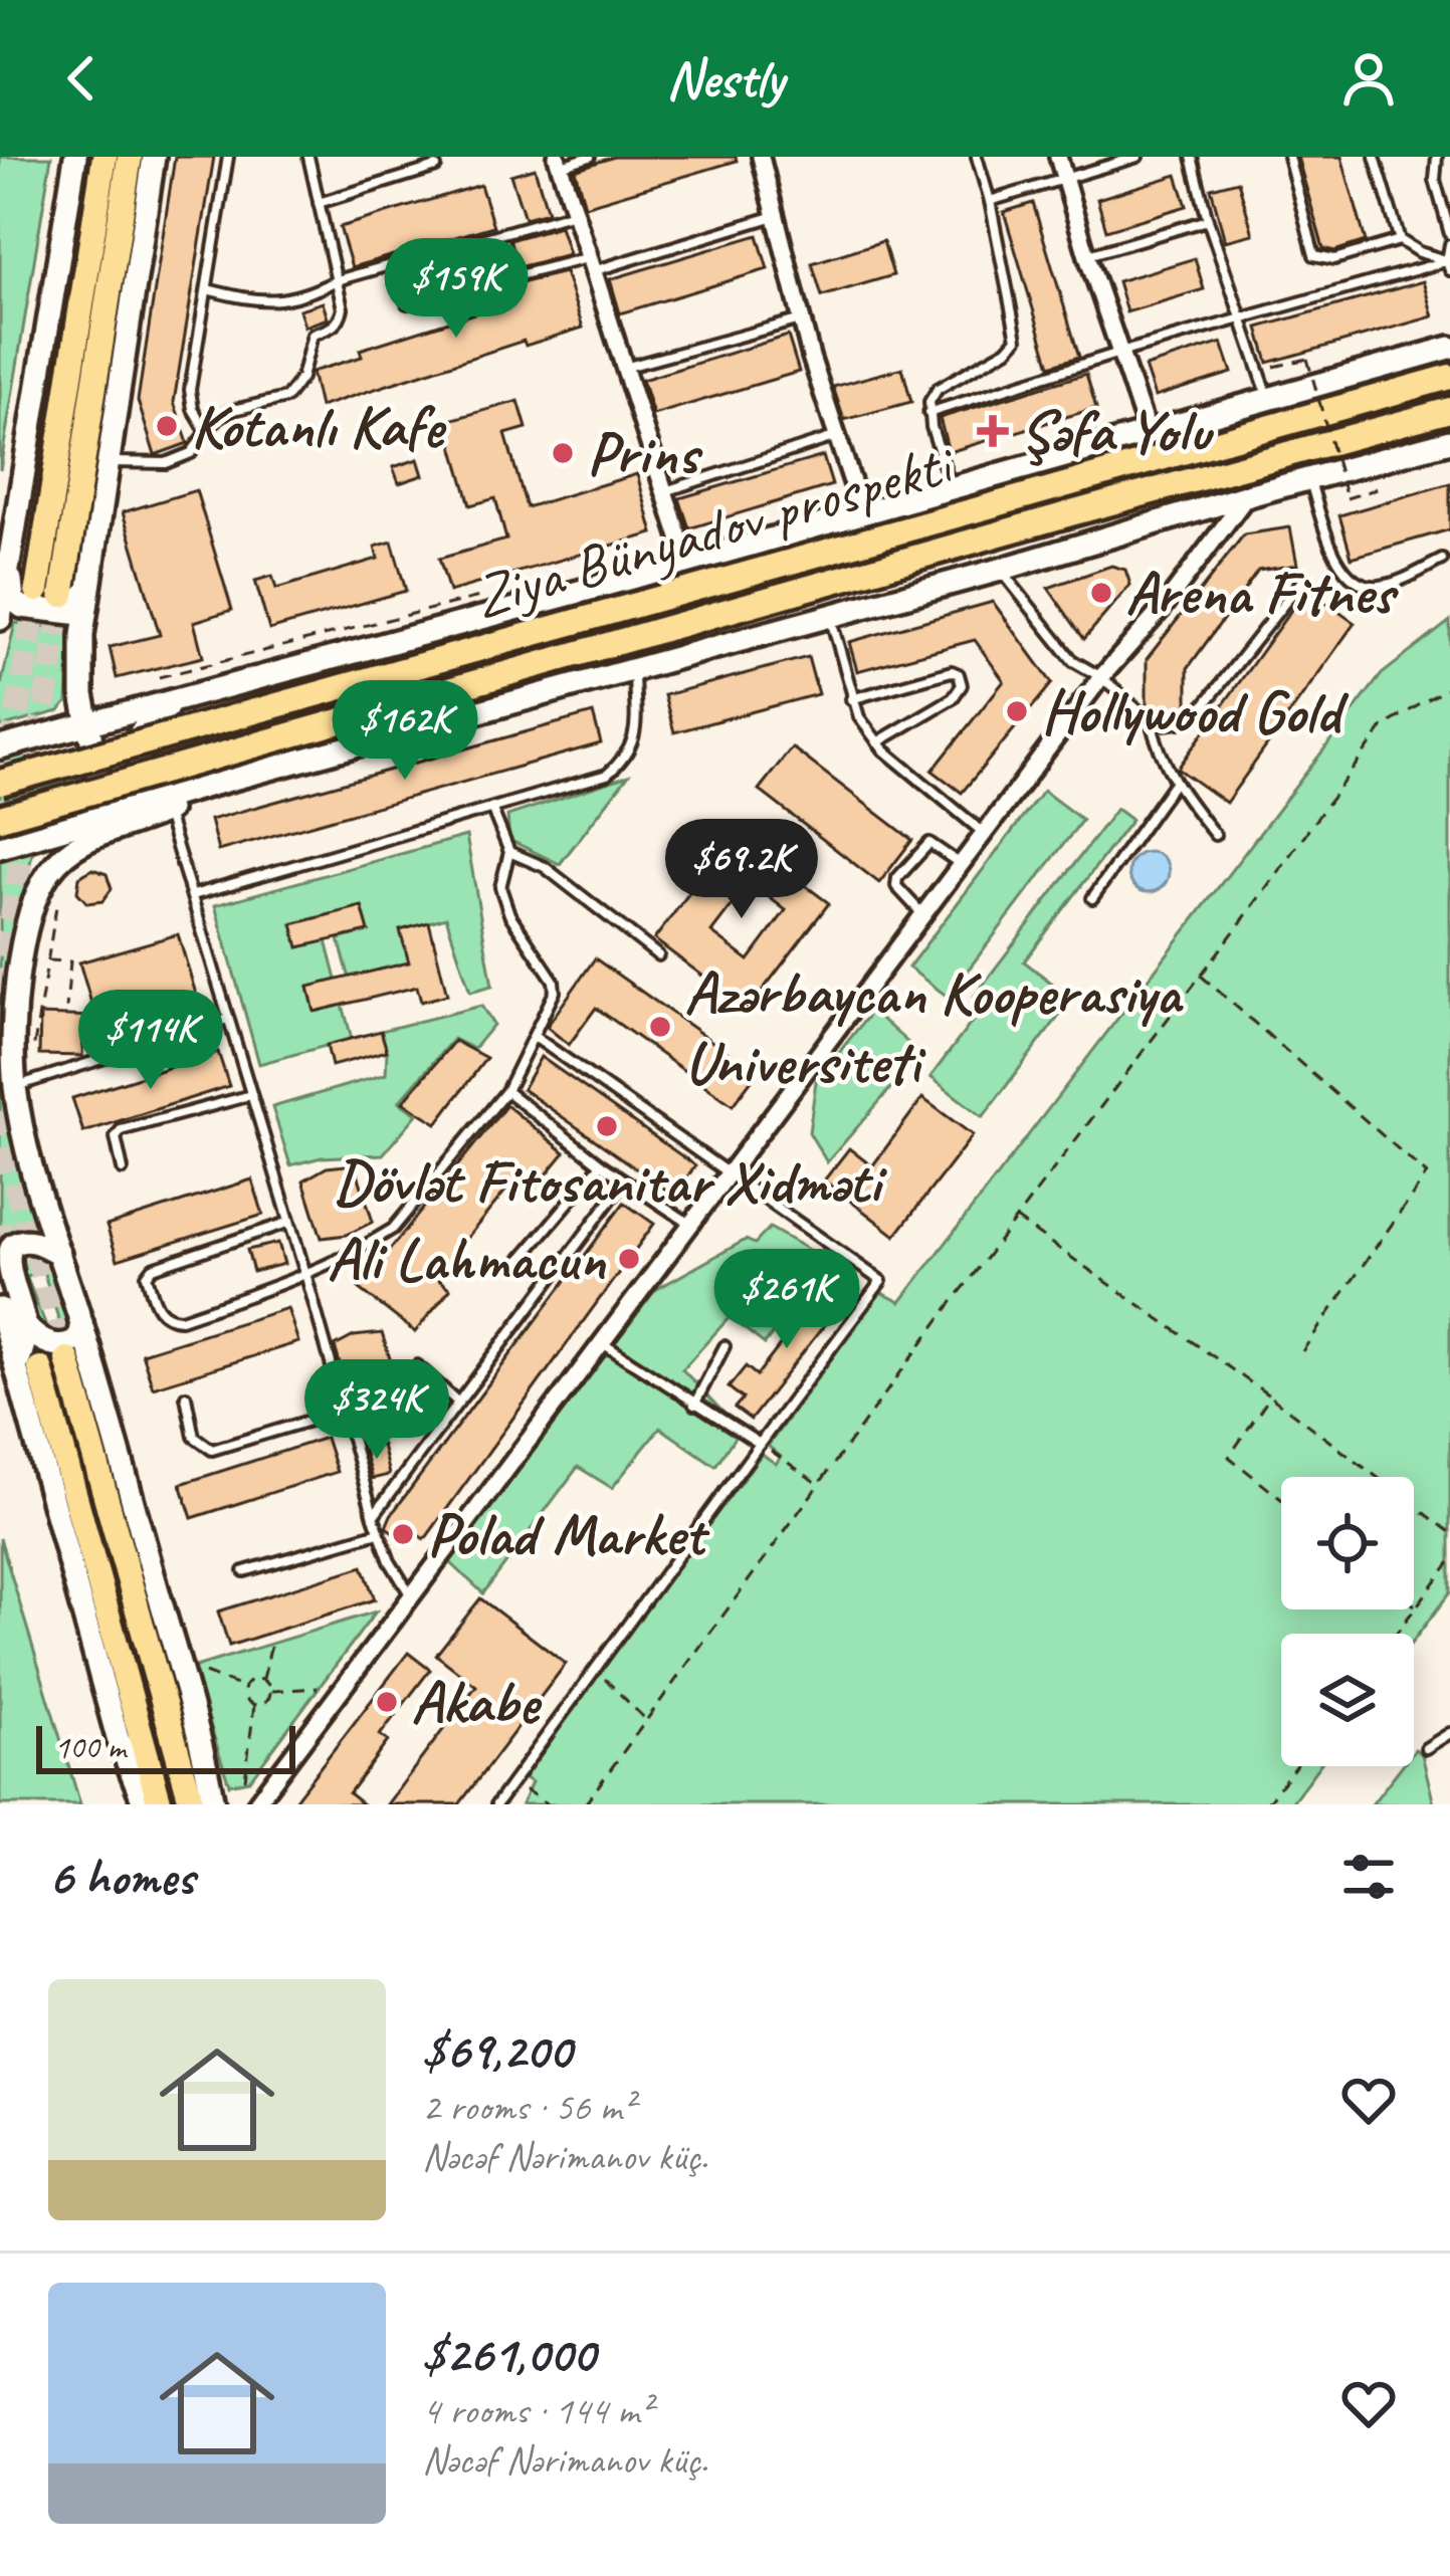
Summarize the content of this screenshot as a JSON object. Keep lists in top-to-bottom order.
{
  "streets": {
    "main road": ["Ziya Bünyadov prospekti"]
  },
  "places": {
    "other": [
      "Kotanlı Kafe",
      "Prins",
      "Arena Fitnes",
      "Hollywood Gold",
      "Azərbaycan Kooperasiya Universiteti",
      "Dövlət Fitosanitar Xidməti",
      "Ali Lahmacun",
      "Polad Market",
      "Akabe"
    ],
    "health": ["Şəfa Yolu"]
  },
  "scale_bar": "100 m",
  "page": {
    "header": "Nestly",
    "price": [
      "$159K",
      "$162K",
      "$69.2K",
      "$114K",
      "$261K",
      "$324K"
    ],
    "scale": "100 m",
    "heading": "6 homes",
    "list": [
      {
        "name": "$69,200",
        "note": "2 rooms · 56 m² · Nəcəf Nərimanov küç."
      },
      {
        "name": "$261,000",
        "note": "4 rooms · 144 m² · Nəcəf Nərimanov küç."
      }
    ]
  }
}
